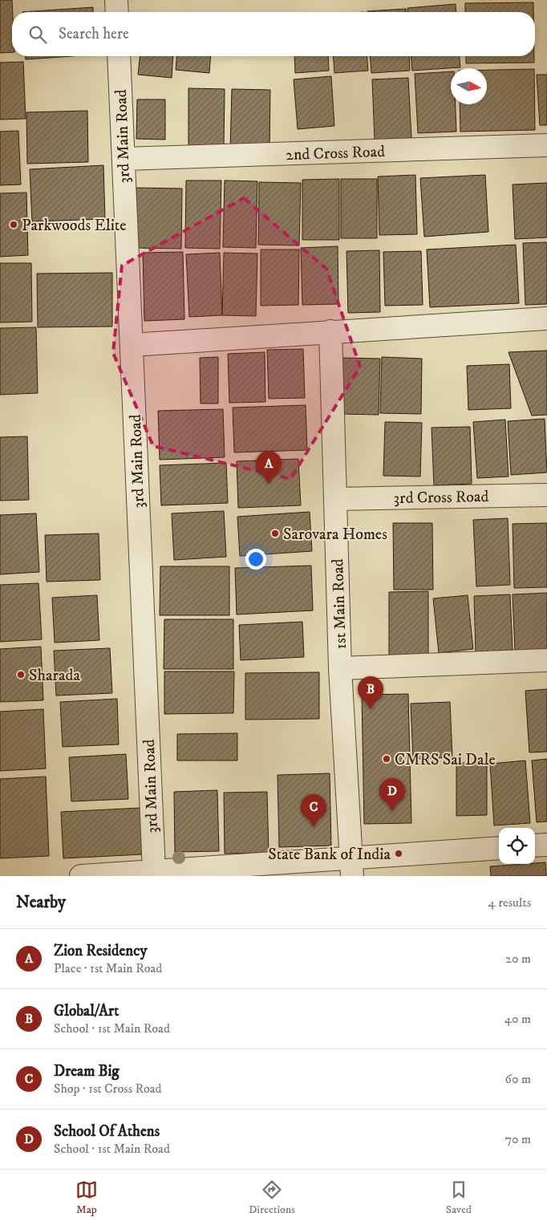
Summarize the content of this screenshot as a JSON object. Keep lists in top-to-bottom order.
{
  "streets": {
    "street": [
      "3rd Main Road",
      "2nd Cross Road",
      "3rd Cross Road",
      "1st Main Road"
    ]
  },
  "crossings": [
    ["3rd Main Road", "2nd Cross Road"],
    ["3rd Cross Road", "1st Main Road"]
  ],
  "places": [
    "Parkwoods Elite",
    "Sarovara Homes",
    "Sharada",
    "CMRS Sai Dale",
    "State Bank of India"
  ],
  "north": "right",
  "page": {
    "search": "Search here",
    "pins": [
      "A",
      "B",
      "D",
      "C"
    ],
    "heading": ["Nearby", "4 results"],
    "list": [
      {
        "mark": "A",
        "name": "Zion Residency",
        "note": "Place · 1st Main Road",
        "value": "20 m"
      },
      {
        "mark": "B",
        "name": "Global/Art",
        "note": "School · 1st Main Road",
        "value": "40 m"
      },
      {
        "mark": "C",
        "name": "Dream Big",
        "note": "Shop · 1st Cross Road",
        "value": "60 m"
      },
      {
        "mark": "D",
        "name": "School Of Athens",
        "note": "School · 1st Main Road",
        "value": "70 m"
      }
    ],
    "nav": ["Map", "Directions", "Saved"]
  }
}
